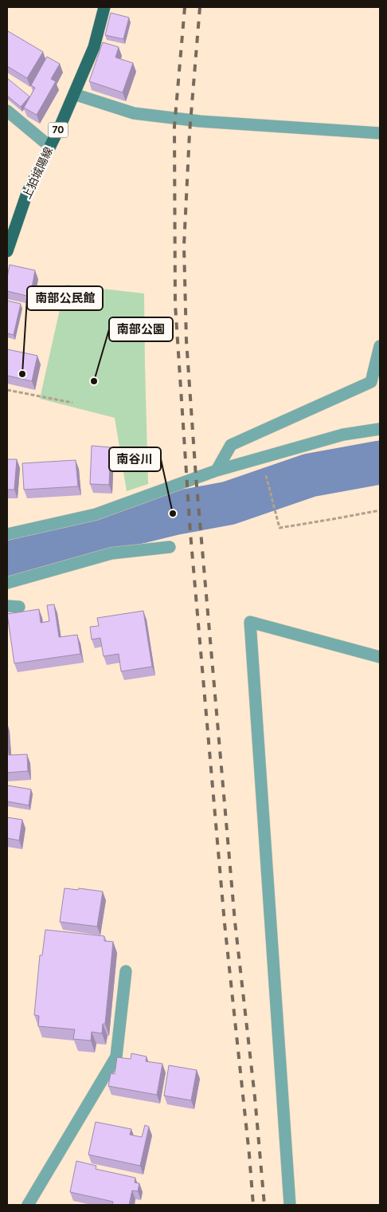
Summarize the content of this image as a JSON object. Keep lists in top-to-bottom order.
{
  "streets": {
    "main road": ["70", "上狛城陽線"]
  },
  "places": ["南部公民館", "南部公園", "南谷川"]
}
